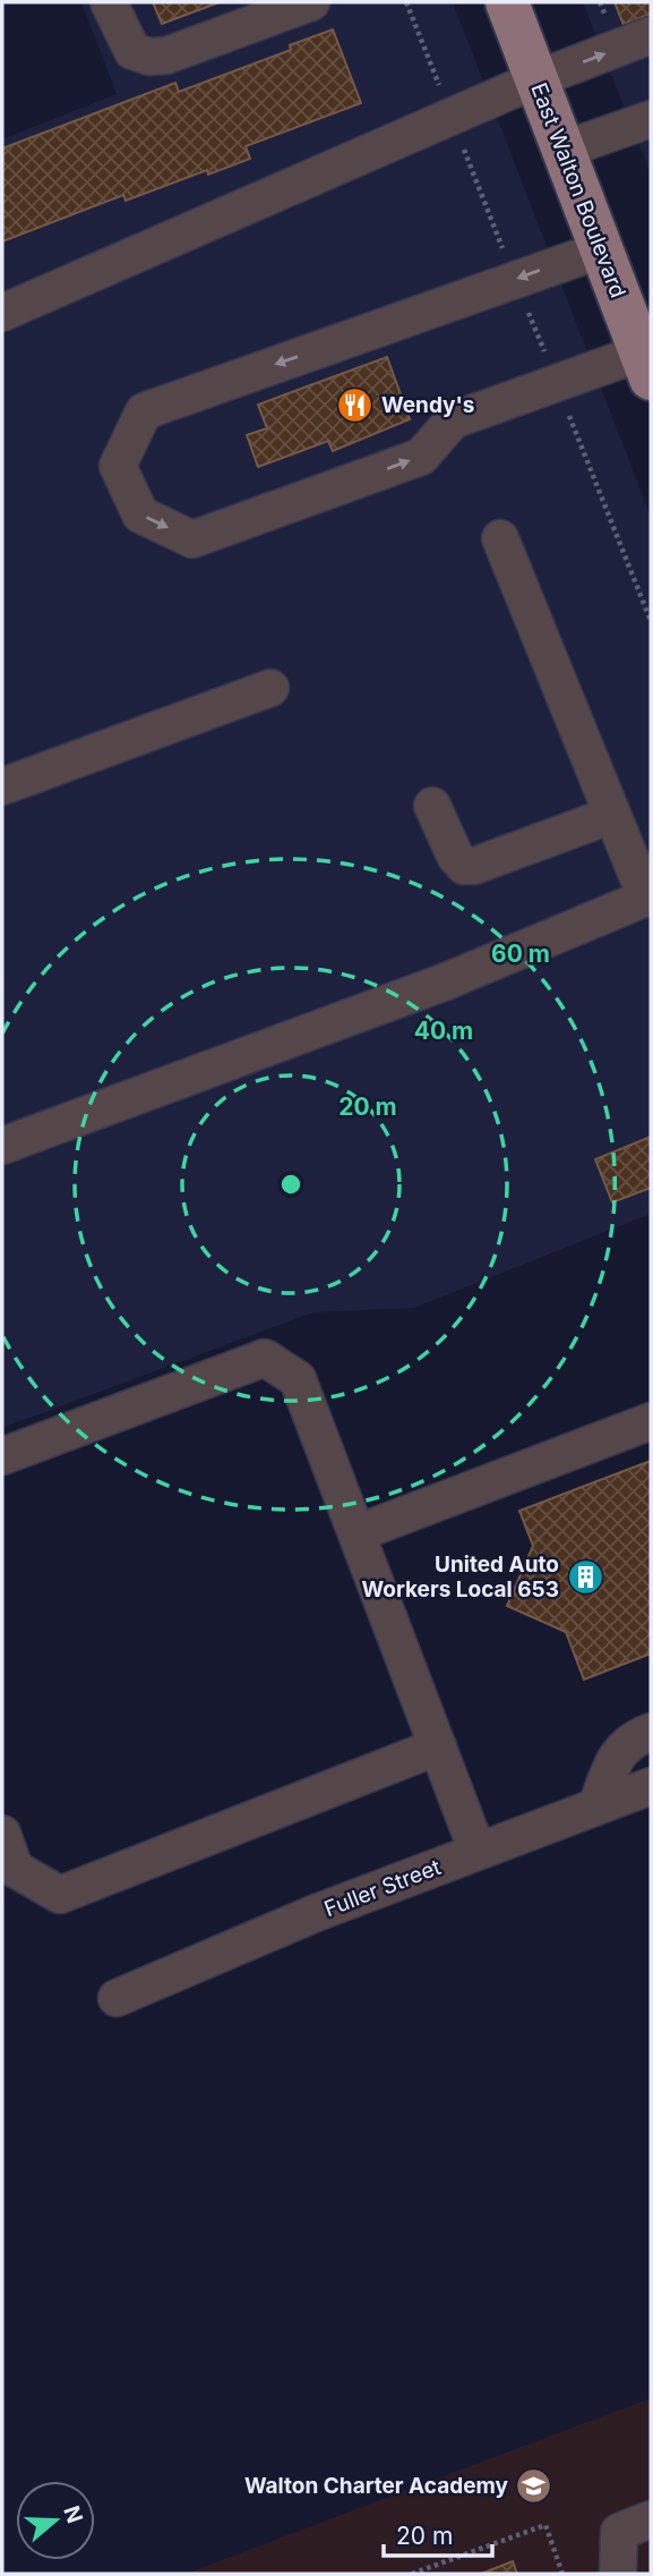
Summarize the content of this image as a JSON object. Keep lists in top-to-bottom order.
{
  "streets": {
    "main road": ["East Walton Boulevard"],
    "street": ["Fuller Street"]
  },
  "places": {
    "restaurant": ["Wendy's"],
    "building": ["United Auto Workers Local 653"],
    "school or university": ["Walton Charter Academy"]
  },
  "scale_bar": "20 m",
  "north": "right",
  "rings": ["60 m", "40 m", "20 m"]
}
